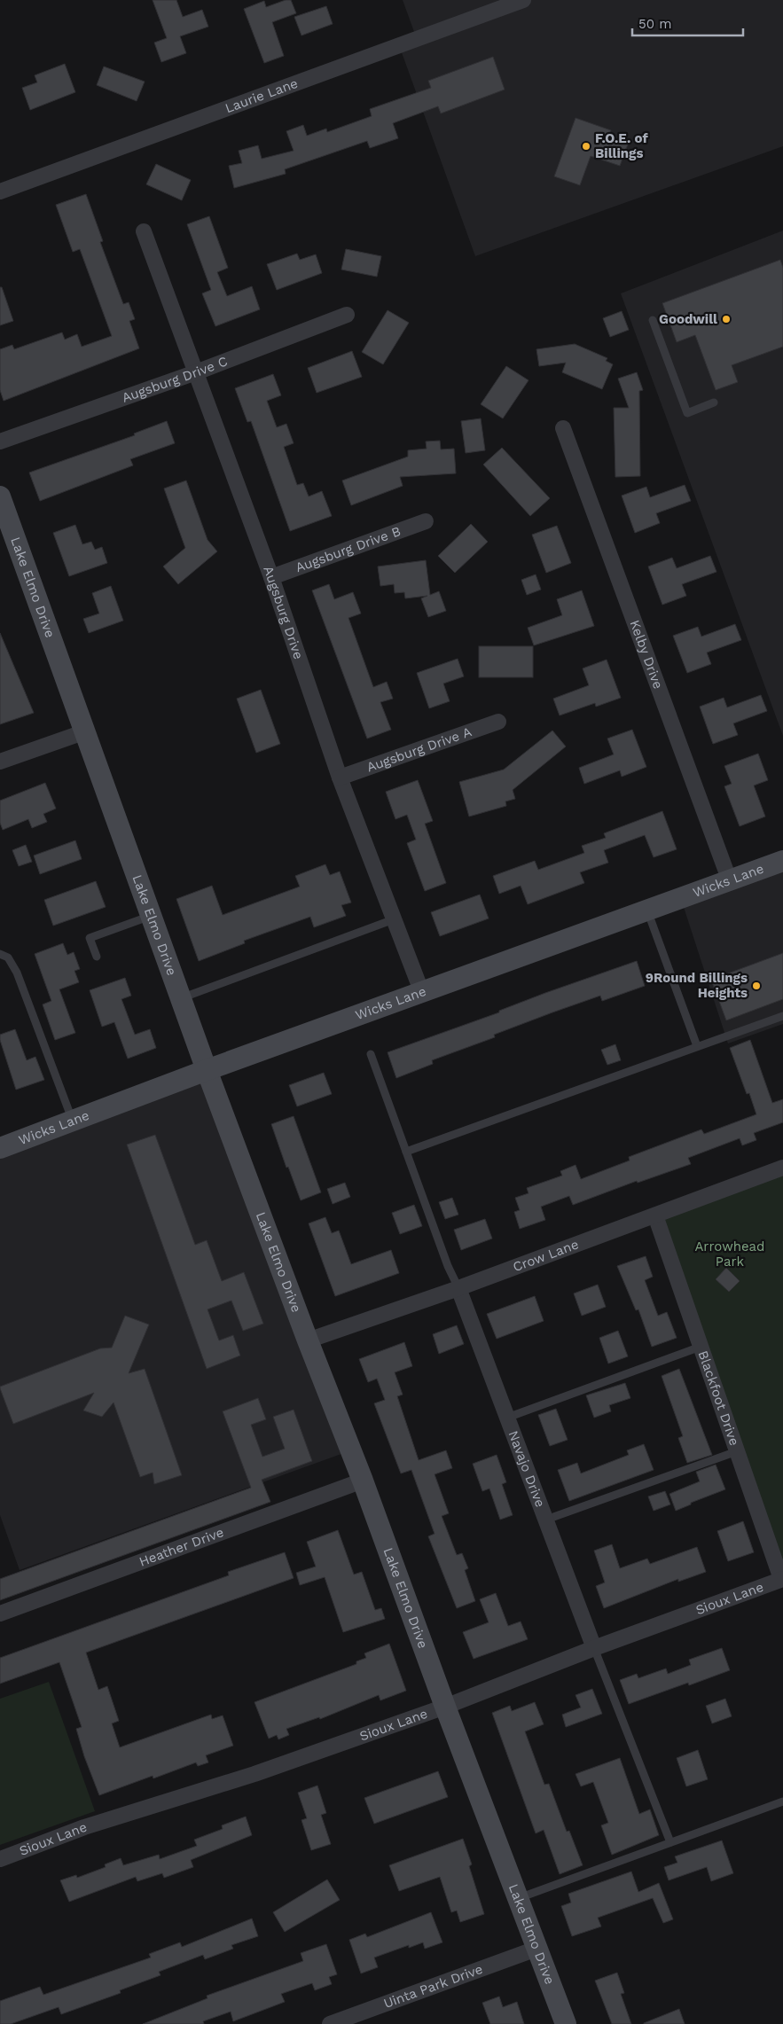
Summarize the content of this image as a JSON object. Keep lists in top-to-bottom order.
{
  "streets": {
    "main road": ["Lake Elmo Drive", "Wicks Lane"],
    "street": [
      "Laurie Lane",
      "Augsburg Drive C",
      "Augsburg Drive B",
      "Augsburg Drive",
      "Kelby Drive",
      "Augsburg Drive A",
      "Crow Lane",
      "Blackfoot Drive",
      "Navajo Drive",
      "Heather Drive",
      "Sioux Lane",
      "Uinta Park Drive"
    ]
  },
  "crossings": [
    ["Augsburg Drive C", "Augsburg Drive"],
    ["Augsburg Drive B", "Augsburg Drive"],
    ["Lake Elmo Drive", "Wicks Lane"],
    ["Lake Elmo Drive", "Crow Lane"],
    ["Lake Elmo Drive", "Heather Drive"],
    ["Lake Elmo Drive", "Sioux Lane"],
    ["Lake Elmo Drive", "Uinta Park Drive"],
    ["Augsburg Drive", "Augsburg Drive A"],
    ["Augsburg Drive", "Wicks Lane"],
    ["Kelby Drive", "Wicks Lane"],
    ["Crow Lane", "Blackfoot Drive"],
    ["Crow Lane", "Navajo Drive"],
    ["Blackfoot Drive", "Sioux Lane"],
    ["Navajo Drive", "Sioux Lane"]
  ],
  "parks": ["Arrowhead Park"],
  "places": ["F.O.E. of Billings", "Goodwill", "9Round Billings Heights"],
  "scale_bar": "50 m"
}
